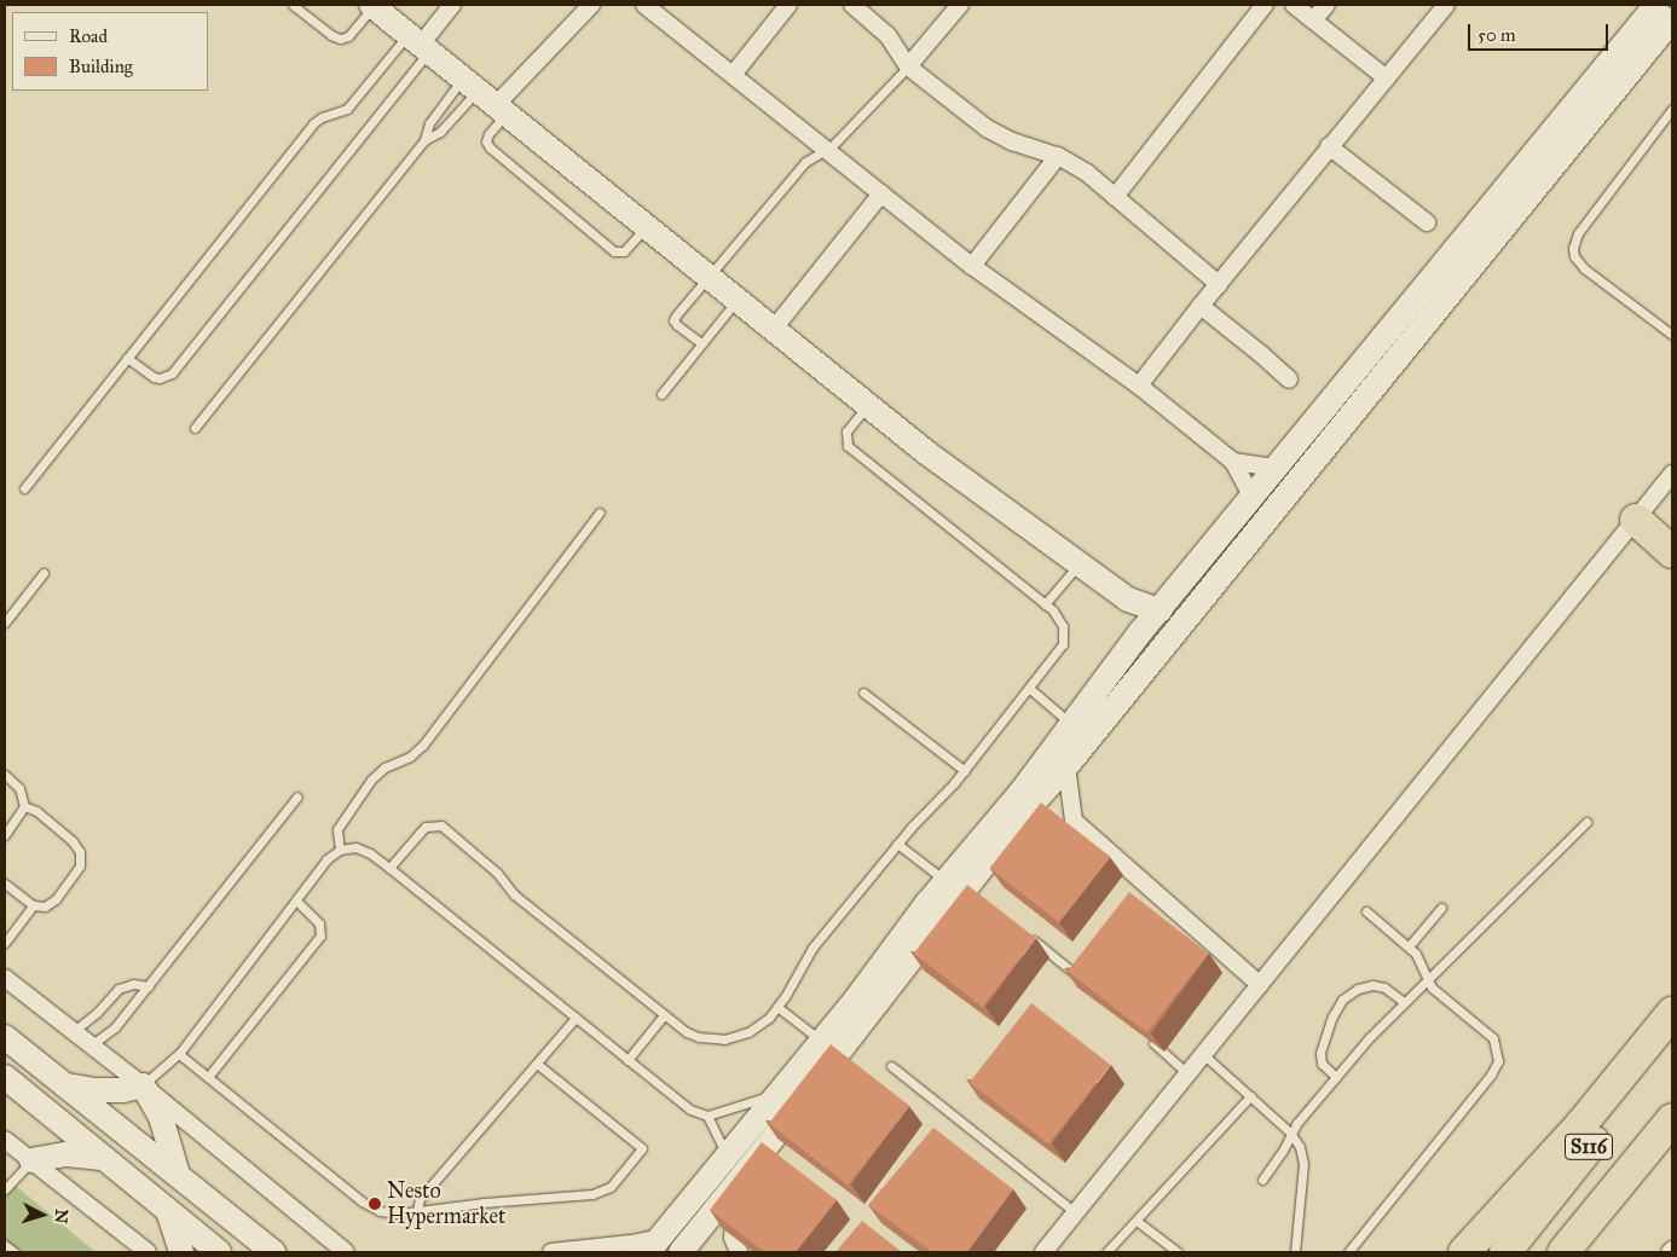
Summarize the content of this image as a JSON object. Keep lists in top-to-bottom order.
{
  "streets": {
    "highway": ["S116"]
  },
  "places": ["Nesto Hypermarket"],
  "legend": ["Road", "Building"],
  "scale_bar": "50 m",
  "north": "right"
}
